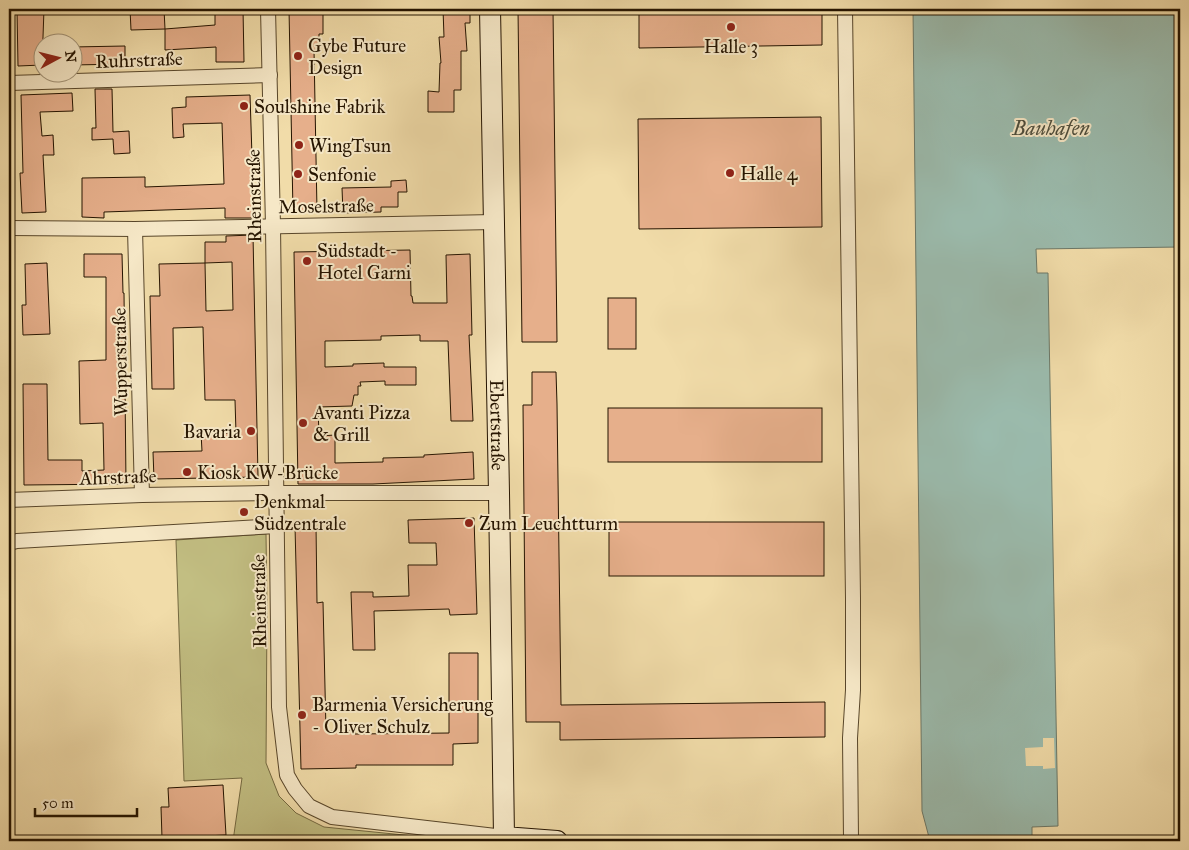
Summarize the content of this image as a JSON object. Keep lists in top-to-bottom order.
{
  "streets": {
    "street": [
      "Ruhrstraße",
      "Rheinstraße",
      "Moselstraße",
      "Wupperstraße",
      "Ebertstraße",
      "Ahrstraße"
    ]
  },
  "crossings": [
    ["Ruhrstraße", "Rheinstraße"],
    ["Rheinstraße", "Moselstraße"],
    ["Rheinstraße", "Ebertstraße"],
    ["Rheinstraße", "Ahrstraße"],
    ["Moselstraße", "Wupperstraße"],
    ["Moselstraße", "Ebertstraße"],
    ["Wupperstraße", "Ahrstraße"],
    ["Ebertstraße", "Ahrstraße"]
  ],
  "water": ["Bauhafen"],
  "places": [
    "Halle 3",
    "Gybe Future Design",
    "Soulshine Fabrik",
    "WingTsun",
    "Halle 4",
    "Senfonie",
    "Südstadt - Hotel Garni",
    "Avanti Pizza & Grill",
    "Bavaria",
    "Kiosk KW-Brücke",
    "Denkmal Südzentrale",
    "Zum Leuchtturm",
    "Barmenia Versicherung - Oliver Schulz"
  ],
  "scale_bar": "50 m",
  "north": "right"
}
